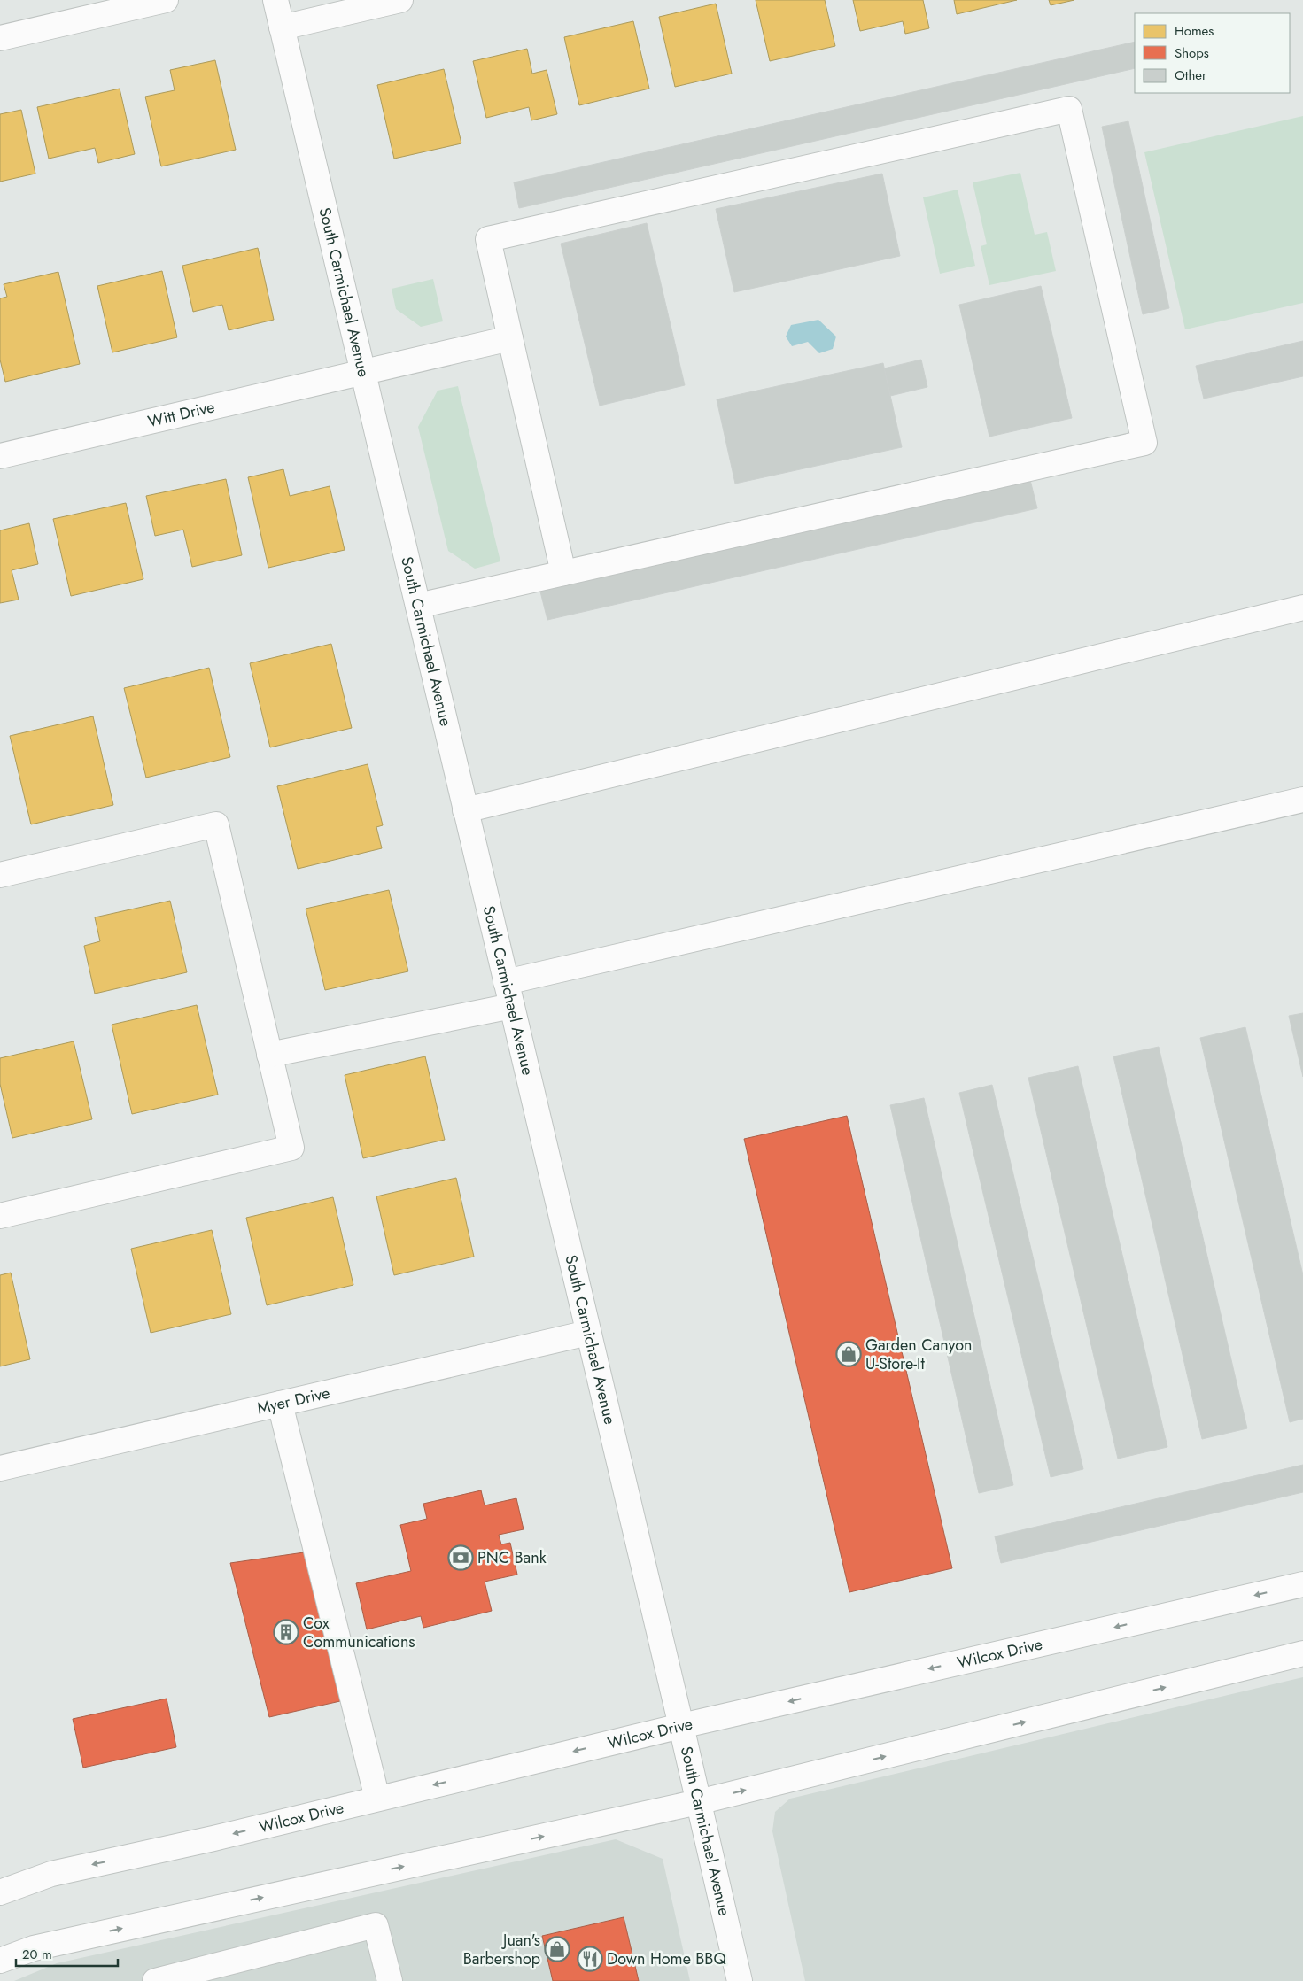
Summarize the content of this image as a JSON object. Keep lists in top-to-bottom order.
{
  "streets": {
    "street": [
      "South Carmichael Avenue",
      "Witt Drive",
      "Myer Drive",
      "Wilcox Drive"
    ]
  },
  "crossings": [
    ["South Carmichael Avenue", "Witt Drive"],
    ["South Carmichael Avenue", "Myer Drive"],
    ["South Carmichael Avenue", "Wilcox Drive"]
  ],
  "places": {
    "shop": ["Garden Canyon U-Store-It", "Juan's Barbershop"],
    "bank": ["PNC Bank"],
    "building": ["Cox Communications"],
    "restaurant": ["Down Home BBQ"]
  },
  "legend": ["Homes", "Shops", "Other"],
  "scale_bar": "20 m"
}
